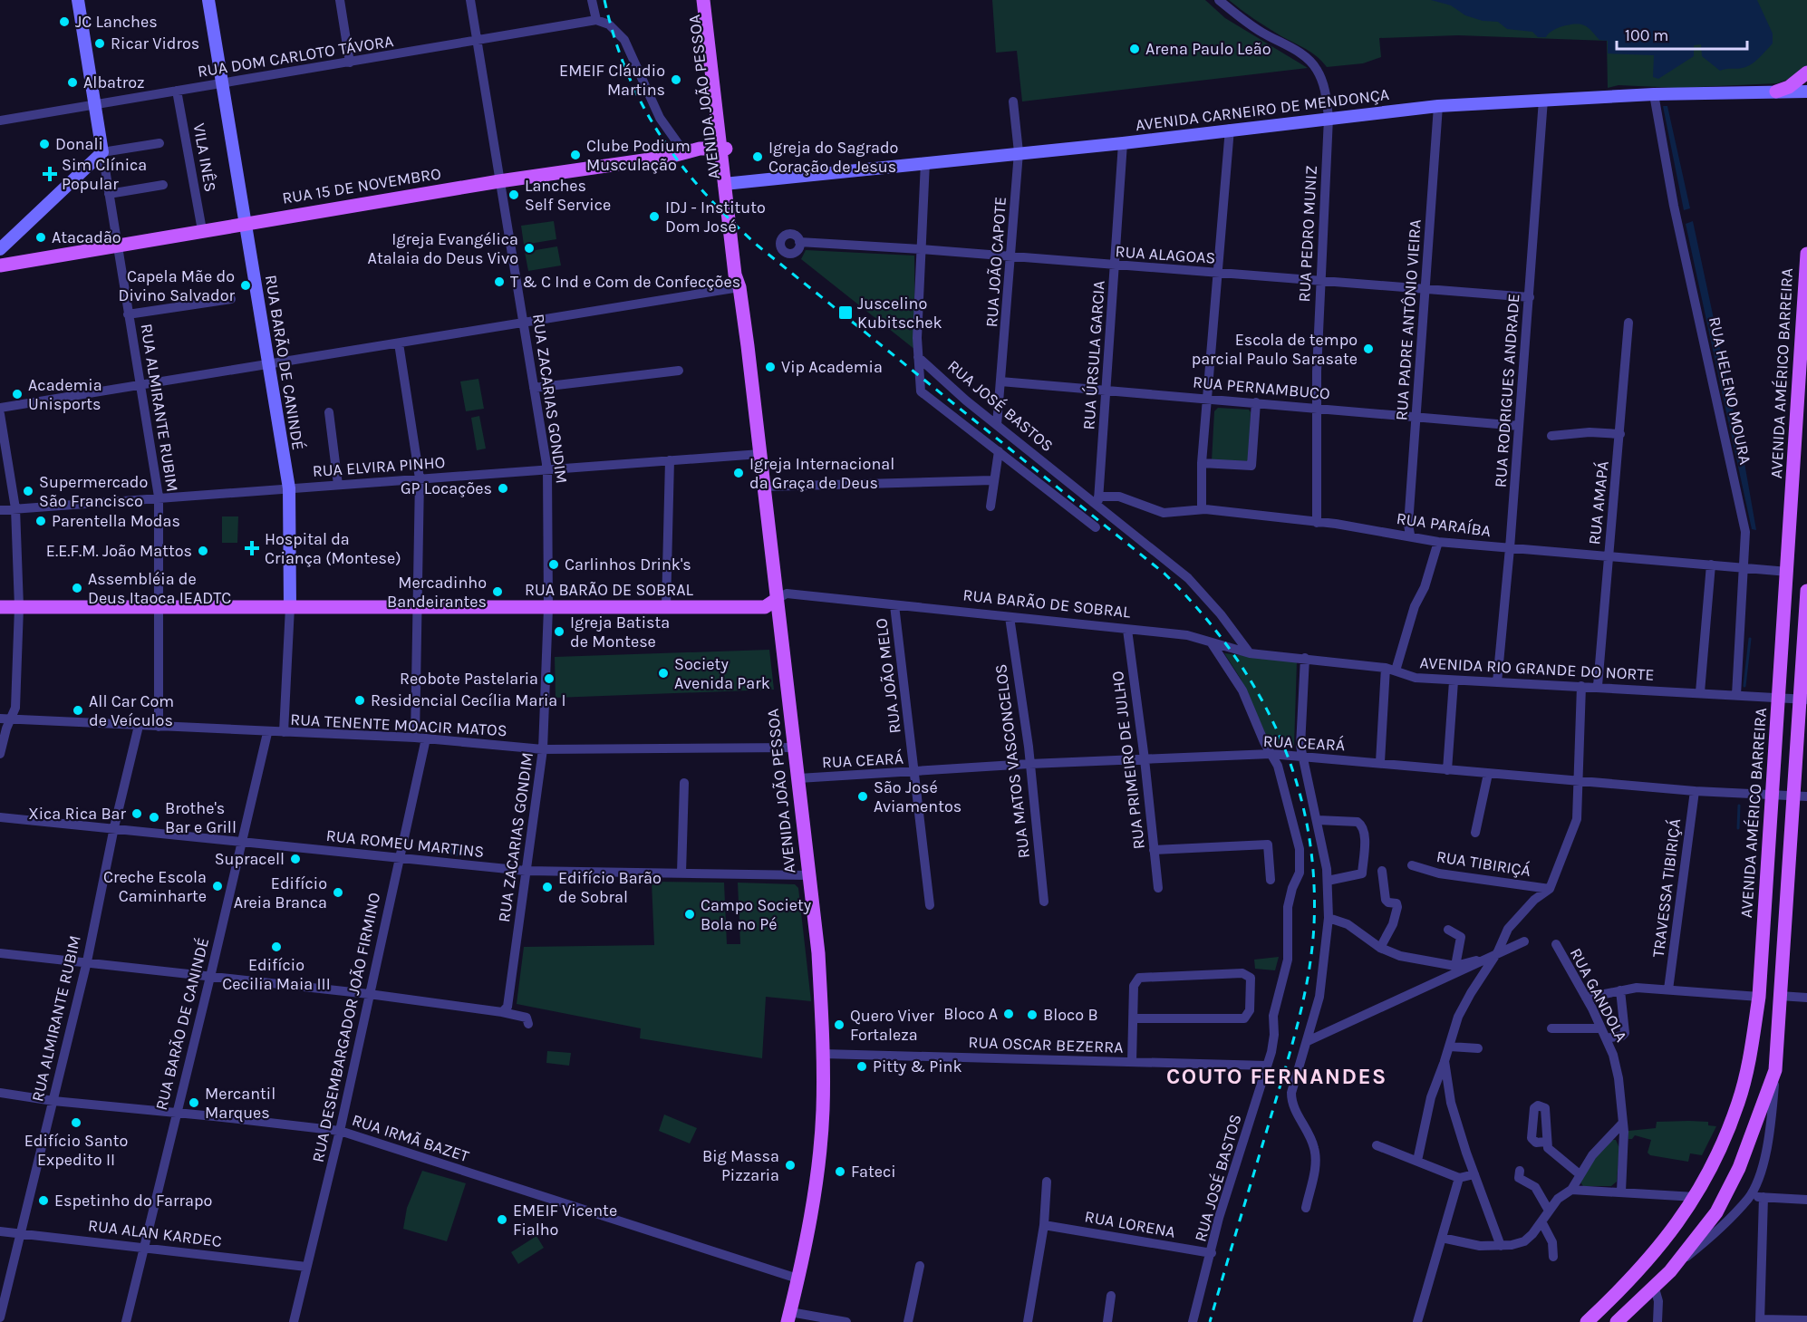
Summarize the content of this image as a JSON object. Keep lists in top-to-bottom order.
{
  "streets": {
    "main road": [
      "AVENIDA JOÃO PESSOA",
      "AVENIDA CARNEIRO DE MENDONÇA",
      "RUA 15 DE NOVEMBRO",
      "RUA BARÃO DE CANINDÉ",
      "AVENIDA AMÉRICO BARREIRA",
      "RUA ALMIRANTE RUBIM",
      "RUA BARÃO DE SOBRAL"
    ],
    "street": [
      "RUA DOM CARLOTO TÁVORA",
      "VILA INÊS",
      "RUA PEDRO MUNIZ",
      "RUA ALAGOAS",
      "RUA JOÃO CAPOTE",
      "RUA PADRE ANTÔNIO VIEIRA",
      "RUA ÚRSULA GARCIA",
      "RUA PERNAMBUCO",
      "RUA RODRIGUES ANDRADE",
      "RUA HELENO MOURA",
      "RUA ZACARIAS GONDIM",
      "RUA JOSÉ BASTOS",
      "RUA ELVIRA PINHO",
      "RUA AMAPÁ",
      "RUA PARAÍBA",
      "AVENIDA RIO GRANDE DO NORTE",
      "RUA JOÃO MELO",
      "RUA TENENTE MOACIR MATOS",
      "RUA CEARÁ",
      "RUA PRIMEIRO DE JULHO",
      "RUA MATOS VASCONCELOS",
      "RUA ROMEU MARTINS",
      "RUA TIBIRIÇÁ",
      "TRAVESSA TIBIRIÇÁ",
      "RUA GANDOLA",
      "RUA DESEMBARGADOR JOÃO FIRMINO",
      "RUA OSCAR BEZERRA",
      "RUA IRMÃ BAZET",
      "RUA LORENA",
      "RUA ALAN KARDEC"
    ]
  },
  "crossings": [
    ["RUA DOM CARLOTO TÁVORA", "VILA INÊS"],
    ["RUA DOM CARLOTO TÁVORA", "RUA BARÃO DE CANINDÉ"],
    ["RUA DOM CARLOTO TÁVORA", "RUA ZACARIAS GONDIM"],
    ["RUA DOM CARLOTO TÁVORA", "RUA ALMIRANTE RUBIM"],
    ["AVENIDA JOÃO PESSOA", "AVENIDA CARNEIRO DE MENDONÇA"],
    ["AVENIDA JOÃO PESSOA", "RUA 15 DE NOVEMBRO"],
    ["AVENIDA JOÃO PESSOA", "RUA ELVIRA PINHO"],
    ["AVENIDA JOÃO PESSOA", "RUA BARÃO DE SOBRAL"],
    ["AVENIDA JOÃO PESSOA", "RUA TENENTE MOACIR MATOS"],
    ["AVENIDA JOÃO PESSOA", "RUA CEARÁ"],
    ["AVENIDA JOÃO PESSOA", "RUA ROMEU MARTINS"],
    ["AVENIDA JOÃO PESSOA", "RUA OSCAR BEZERRA"],
    ["AVENIDA JOÃO PESSOA", "RUA IRMÃ BAZET"],
    ["AVENIDA CARNEIRO DE MENDONÇA", "RUA PEDRO MUNIZ"],
    ["AVENIDA CARNEIRO DE MENDONÇA", "RUA JOÃO CAPOTE"],
    ["AVENIDA CARNEIRO DE MENDONÇA", "RUA PADRE ANTÔNIO VIEIRA"],
    ["AVENIDA CARNEIRO DE MENDONÇA", "RUA ÚRSULA GARCIA"],
    ["AVENIDA CARNEIRO DE MENDONÇA", "RUA RODRIGUES ANDRADE"],
    ["AVENIDA CARNEIRO DE MENDONÇA", "RUA HELENO MOURA"],
    ["VILA INÊS", "RUA 15 DE NOVEMBRO"],
    ["RUA 15 DE NOVEMBRO", "RUA BARÃO DE CANINDÉ"],
    ["RUA 15 DE NOVEMBRO", "RUA ZACARIAS GONDIM"],
    ["RUA 15 DE NOVEMBRO", "RUA ALMIRANTE RUBIM"],
    ["RUA PEDRO MUNIZ", "RUA ALAGOAS"],
    ["RUA PEDRO MUNIZ", "RUA PERNAMBUCO"],
    ["RUA PEDRO MUNIZ", "RUA PARAÍBA"],
    ["RUA ALAGOAS", "RUA JOÃO CAPOTE"],
    ["RUA ALAGOAS", "RUA PADRE ANTÔNIO VIEIRA"],
    ["RUA ALAGOAS", "RUA ÚRSULA GARCIA"],
    ["RUA ALAGOAS", "RUA RODRIGUES ANDRADE"],
    ["RUA JOÃO CAPOTE", "RUA PERNAMBUCO"],
    ["RUA JOÃO CAPOTE", "RUA JOSÉ BASTOS"],
    ["RUA PADRE ANTÔNIO VIEIRA", "RUA PERNAMBUCO"],
    ["RUA PADRE ANTÔNIO VIEIRA", "RUA PARAÍBA"],
    ["RUA ÚRSULA GARCIA", "RUA PERNAMBUCO"],
    ["RUA ÚRSULA GARCIA", "RUA JOSÉ BASTOS"],
    ["RUA ÚRSULA GARCIA", "RUA PARAÍBA"],
    ["RUA BARÃO DE CANINDÉ", "RUA ELVIRA PINHO"],
    ["RUA BARÃO DE CANINDÉ", "RUA BARÃO DE SOBRAL"],
    ["RUA BARÃO DE CANINDÉ", "RUA TENENTE MOACIR MATOS"],
    ["RUA BARÃO DE CANINDÉ", "RUA ROMEU MARTINS"],
    ["RUA BARÃO DE CANINDÉ", "RUA IRMÃ BAZET"],
    ["RUA BARÃO DE CANINDÉ", "RUA ALAN KARDEC"],
    ["AVENIDA AMÉRICO BARREIRA", "RUA PARAÍBA"],
    ["AVENIDA AMÉRICO BARREIRA", "AVENIDA RIO GRANDE DO NORTE"],
    ["AVENIDA AMÉRICO BARREIRA", "RUA CEARÁ"],
    ["RUA PERNAMBUCO", "RUA RODRIGUES ANDRADE"],
    ["RUA RODRIGUES ANDRADE", "RUA PARAÍBA"],
    ["RUA RODRIGUES ANDRADE", "AVENIDA RIO GRANDE DO NORTE"],
    ["RUA HELENO MOURA", "RUA PARAÍBA"],
    ["RUA HELENO MOURA", "AVENIDA RIO GRANDE DO NORTE"],
    ["RUA ZACARIAS GONDIM", "RUA ELVIRA PINHO"],
    ["RUA ZACARIAS GONDIM", "RUA BARÃO DE SOBRAL"],
    ["RUA ZACARIAS GONDIM", "RUA TENENTE MOACIR MATOS"],
    ["RUA ZACARIAS GONDIM", "RUA ROMEU MARTINS"],
    ["RUA JOSÉ BASTOS", "RUA PARAÍBA"],
    ["RUA JOSÉ BASTOS", "RUA BARÃO DE SOBRAL"],
    ["RUA JOSÉ BASTOS", "AVENIDA RIO GRANDE DO NORTE"],
    ["RUA JOSÉ BASTOS", "RUA CEARÁ"],
    ["RUA JOSÉ BASTOS", "RUA OSCAR BEZERRA"],
    ["RUA JOSÉ BASTOS", "RUA LORENA"],
    ["RUA ALMIRANTE RUBIM", "RUA ELVIRA PINHO"],
    ["RUA ALMIRANTE RUBIM", "RUA BARÃO DE SOBRAL"],
    ["RUA ALMIRANTE RUBIM", "RUA TENENTE MOACIR MATOS"],
    ["RUA ALMIRANTE RUBIM", "RUA ROMEU MARTINS"],
    ["RUA ALMIRANTE RUBIM", "RUA IRMÃ BAZET"],
    ["RUA ALMIRANTE RUBIM", "RUA ALAN KARDEC"],
    ["RUA AMAPÁ", "RUA PARAÍBA"],
    ["RUA AMAPÁ", "AVENIDA RIO GRANDE DO NORTE"],
    ["RUA BARÃO DE SOBRAL", "AVENIDA RIO GRANDE DO NORTE"],
    ["RUA BARÃO DE SOBRAL", "RUA JOÃO MELO"],
    ["RUA BARÃO DE SOBRAL", "RUA PRIMEIRO DE JULHO"],
    ["RUA BARÃO DE SOBRAL", "RUA MATOS VASCONCELOS"],
    ["RUA JOÃO MELO", "RUA CEARÁ"],
    ["RUA TENENTE MOACIR MATOS", "RUA DESEMBARGADOR JOÃO FIRMINO"],
    ["RUA CEARÁ", "RUA PRIMEIRO DE JULHO"],
    ["RUA CEARÁ", "RUA MATOS VASCONCELOS"],
    ["RUA CEARÁ", "TRAVESSA TIBIRIÇÁ"],
    ["RUA ROMEU MARTINS", "RUA DESEMBARGADOR JOÃO FIRMINO"],
    ["RUA DESEMBARGADOR JOÃO FIRMINO", "RUA IRMÃ BAZET"],
    ["RUA DESEMBARGADOR JOÃO FIRMINO", "RUA ALAN KARDEC"]
  ],
  "districts": ["COUTO FERNANDES"],
  "places": {
    "other": [
      "JC Lanches",
      "Ricar Vidros",
      "Arena Paulo Leão",
      "EMEIF Cláudio Martins",
      "Albatroz",
      "Donali",
      "Clube Podium Musculação",
      "Igreja do Sagrado Coração de Jesus",
      "Lanches Self Service",
      "IDJ - Instituto Dom José",
      "Atacadão",
      "Igreja Evangélica Atalaia do Deus Vivo",
      "T & C Ind e Com de Confecções",
      "Capela Mãe do Divino Salvador",
      "Escola de tempo parcial Paulo Sarasate",
      "Vip Academia",
      "Academia Unisports",
      "Igreja Internacional da Graça de Deus",
      "GP Locações",
      "Supermercado São Francisco",
      "Parentella Modas",
      "E.E.F.M. João Mattos",
      "Carlinhos Drink's",
      "Assembléia de Deus Itaoca IEADTC",
      "Mercadinho Bandeirantes",
      "Igreja Batista de Montese",
      "Society Avenida Park",
      "Reobote Pastelaria",
      "Residencial Cecília Maria I",
      "All Car Com de Veículos",
      "São José Aviamentos",
      "Xica Rica Bar",
      "Brothe's Bar e Grill",
      "Supracell",
      "Creche Escola Caminharte",
      "Edifício Barão de Sobral",
      "Edifício Areia Branca",
      "Campo Society Bola no Pé",
      "Edifício Cecilia Maia III",
      "Bloco A",
      "Bloco B",
      "Quero Viver Fortaleza",
      "Pitty & Pink",
      "Mercantil Marques",
      "Edifício Santo Expedito II",
      "Big Massa Pizzaria",
      "Fateci",
      "Espetinho do Farrapo",
      "EMEIF Vicente Fialho"
    ],
    "health": ["Sim Clínica Popular", "Hospital da Criança (Montese)"],
    "transit": ["Juscelino Kubitschek"]
  },
  "scale_bar": "100 m"
}
